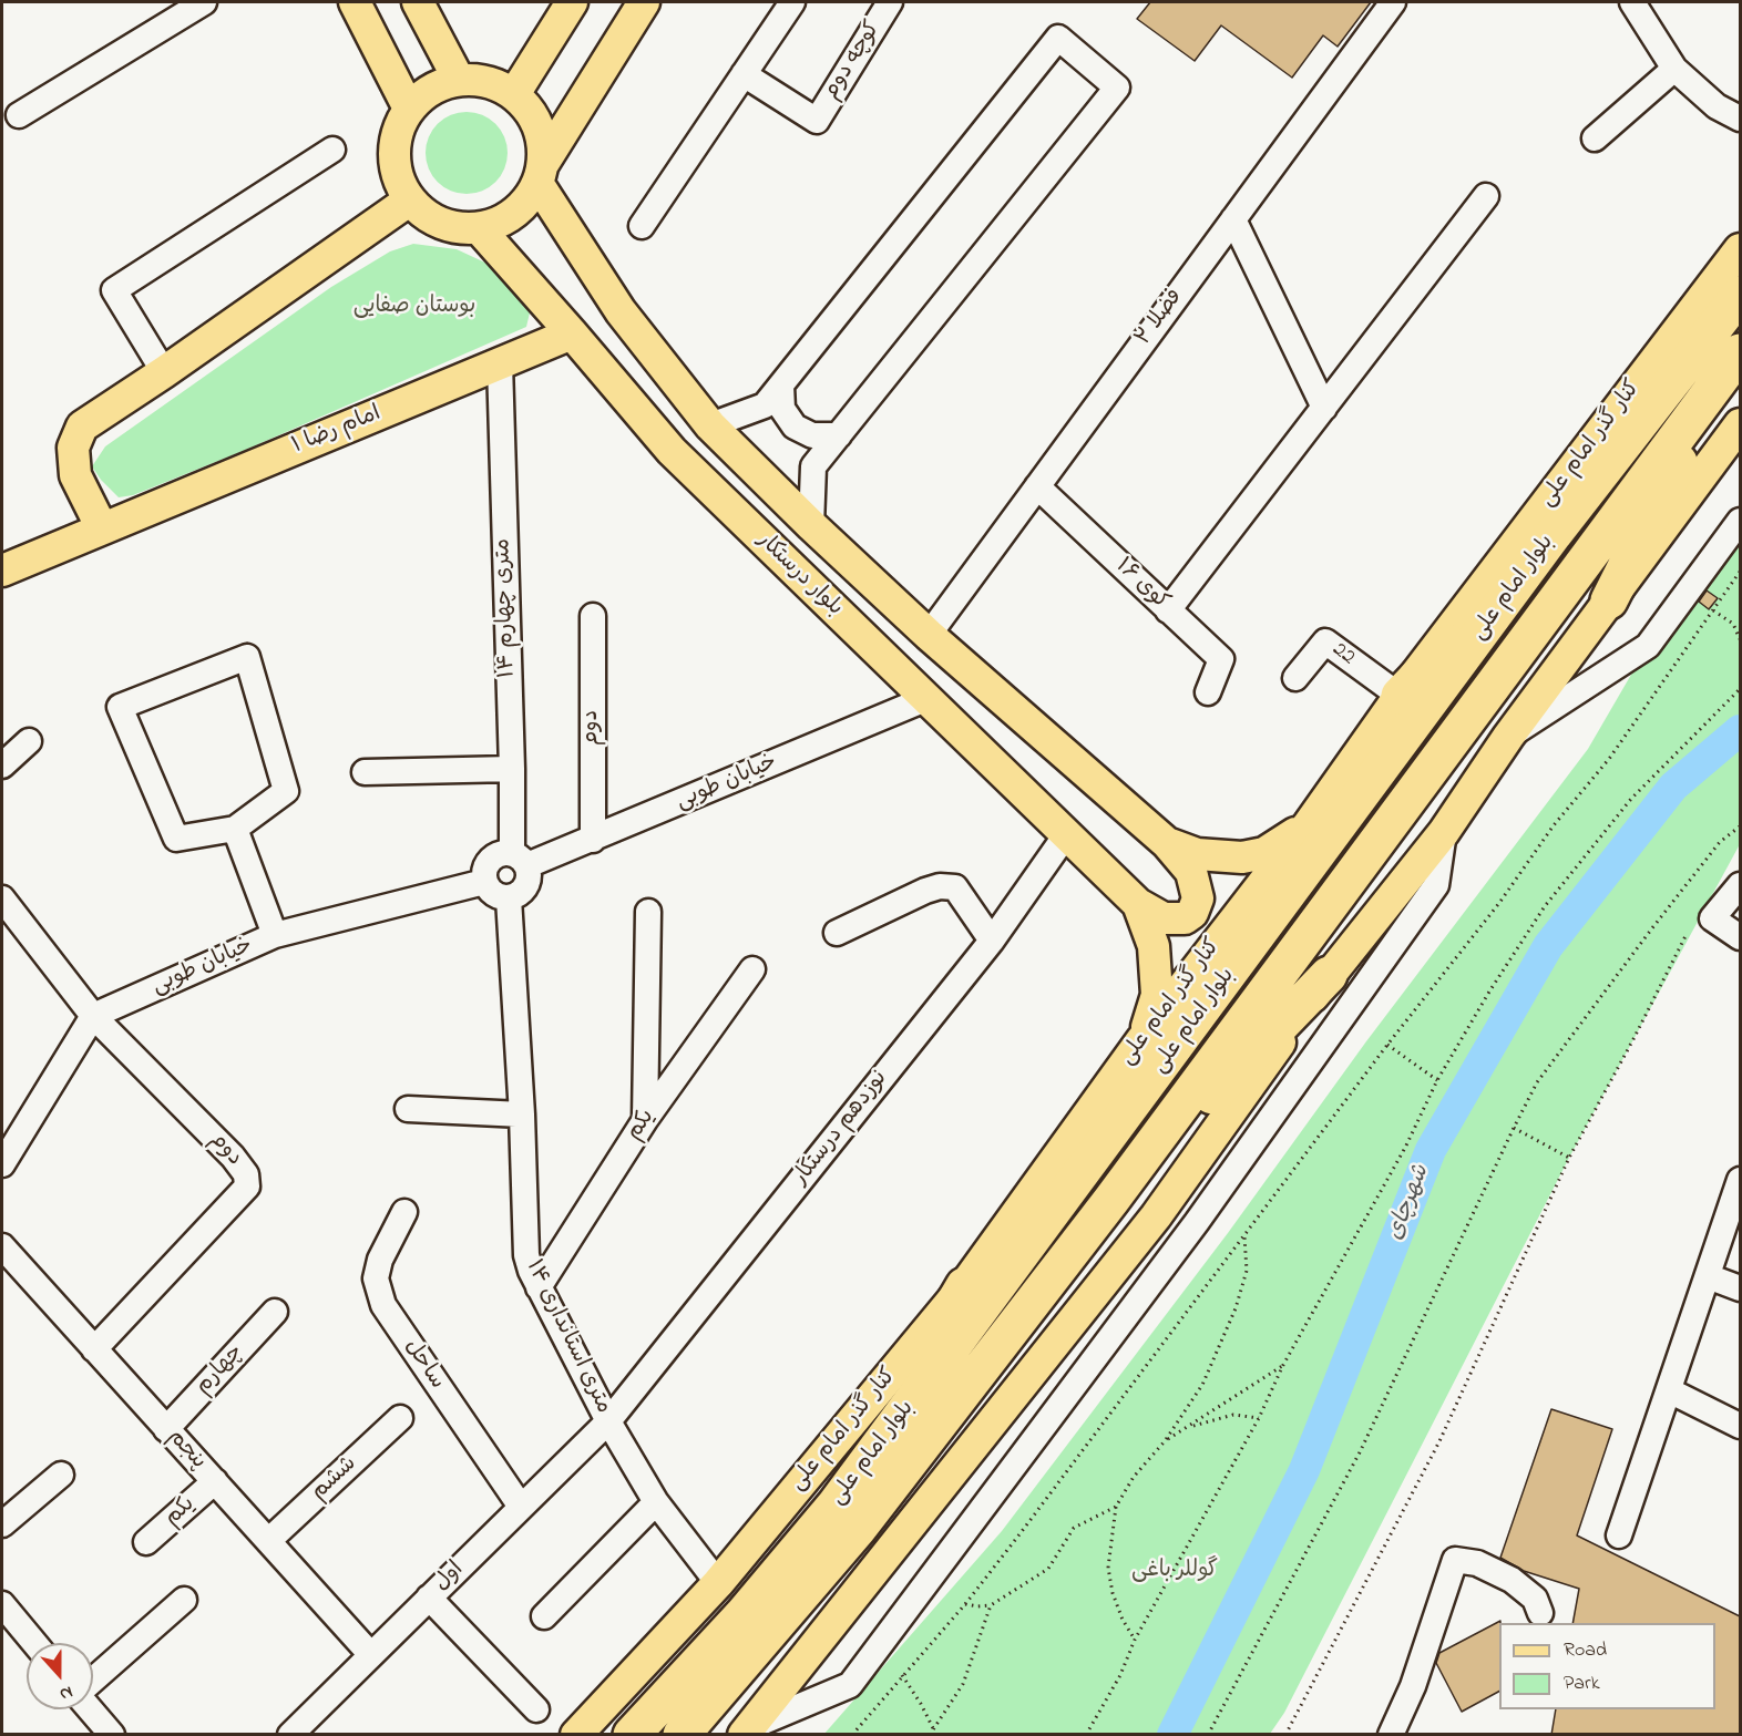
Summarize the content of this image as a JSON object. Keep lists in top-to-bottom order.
{
  "streets": {
    "highway": ["بلوار امام علی"],
    "main road": ["امام رضا ۱", "کنار گذر امام علی", "بلوار درستکار"],
    "street": [
      "کوچه دوم",
      "فضلا ۲",
      "کوی ۱۶",
      "۱۴ متری چهارم",
      "22",
      "دوم",
      "خیابان طوبی",
      "یکم",
      "نوزدهم درستکار",
      "۱۴ متری استانداری",
      "ساحل",
      "چهارم",
      "پنجم",
      "ششم",
      "اول"
    ]
  },
  "crossings": [
    ["فضلا ۲", "بلوار درستکار"],
    ["فضلا ۲", "کوی ۱۶"],
    ["امام رضا ۱", "بلوار درستکار"],
    ["امام رضا ۱", "۱۴ متری چهارم"],
    ["کنار گذر امام علی", "22"],
    ["کنار گذر امام علی", "۱۴ متری استانداری"],
    ["بلوار درستکار", "خیابان طوبی"],
    ["بلوار درستکار", "نوزدهم درستکار"],
    ["۱۴ متری چهارم", "خیابان طوبی"],
    ["۱۴ متری چهارم", "۱۴ متری استانداری"],
    ["دوم", "خیابان طوبی"],
    ["دوم", "پنجم"],
    ["خیابان طوبی", "۱۴ متری استانداری"],
    ["یکم", "۱۴ متری استانداری"],
    ["یکم", "پنجم"],
    ["نوزدهم درستکار", "۱۴ متری استانداری"],
    ["نوزدهم درستکار", "اول"],
    ["۱۴ متری استانداری", "اول"],
    ["ساحل", "اول"],
    ["چهارم", "پنجم"],
    ["پنجم", "ششم"],
    ["پنجم", "اول"]
  ],
  "water": ["شهرچای"],
  "parks": ["بوستان صفایی", "گوللر باغی"],
  "legend": ["Road", "Park"],
  "north": "bottom"
}
